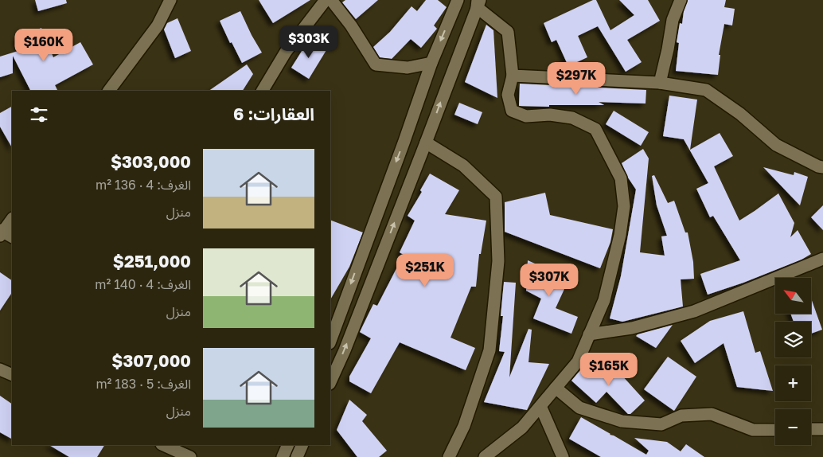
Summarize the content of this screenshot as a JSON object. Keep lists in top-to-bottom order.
{
  "north": "top left",
  "page": {
    "price": [
      "$303K",
      "$160K",
      "$297K",
      "$251K",
      "$307K",
      "$165K"
    ],
    "heading": "العقارات: 6",
    "list": [
      {
        "name": "$303,000",
        "note": "الغرف: 4 · 136 m² · منزل"
      },
      {
        "name": "$251,000",
        "note": "الغرف: 4 · 140 m² · منزل"
      },
      {
        "name": "$307,000",
        "note": "الغرف: 5 · 183 m² · منزل"
      }
    ],
    "map_buttons": ["+", "−"]
  }
}
